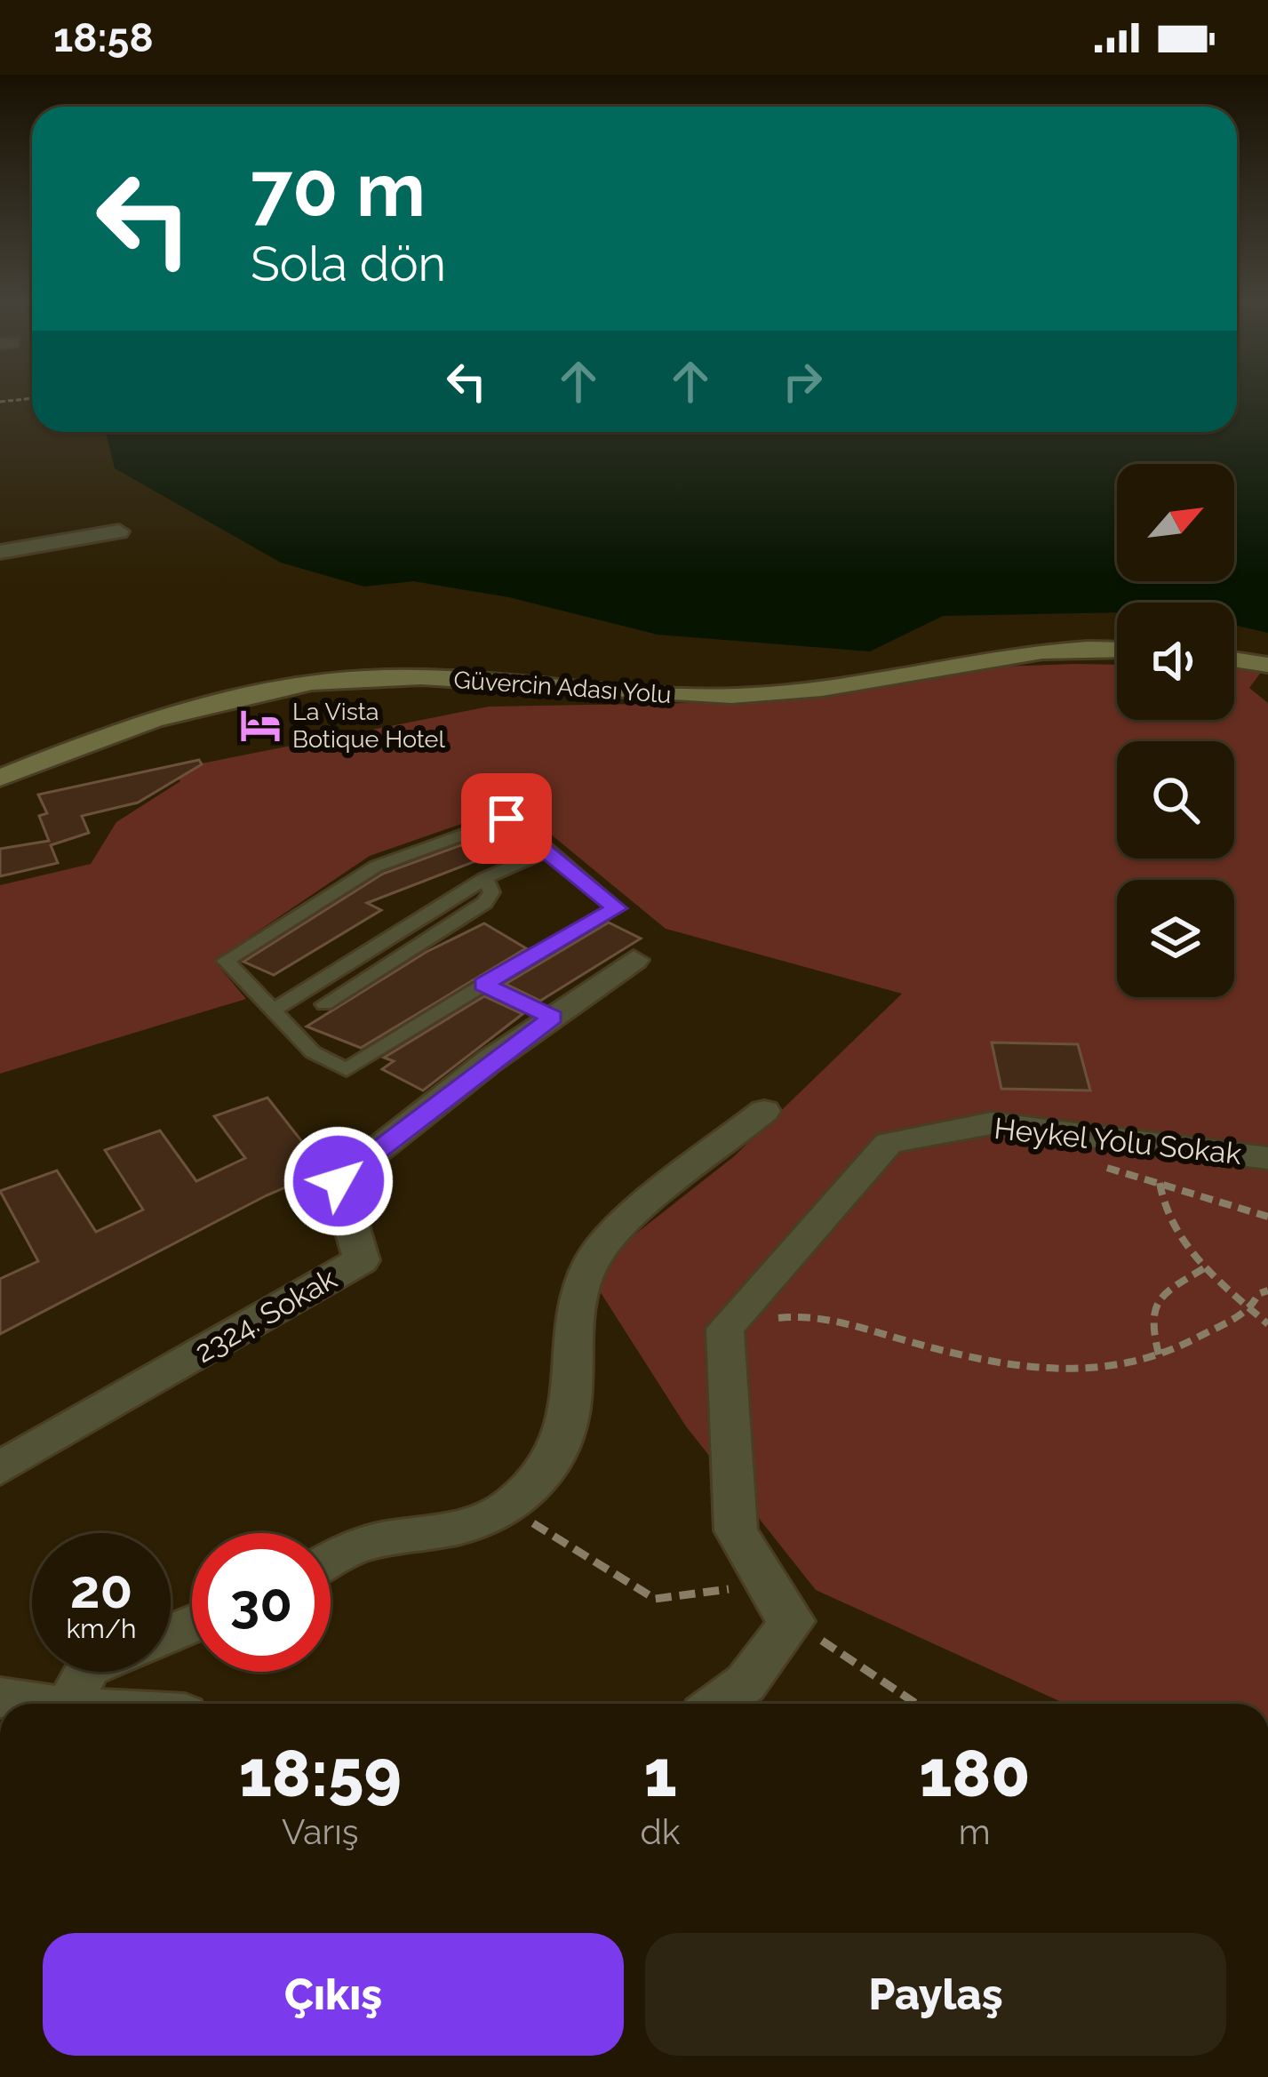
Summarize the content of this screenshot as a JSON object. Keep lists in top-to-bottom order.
{
  "streets": {
    "main road": ["Güvercin Adası Yolu"],
    "street": ["Heykel Yolu Sokak", "2324. Sokak"]
  },
  "places": {
    "hotel": ["La Vista Botique Hotel"]
  },
  "north": "top right",
  "page": {
    "status": "18:58",
    "turn": ["70 m", "Sola dön"],
    "speed": "20 km/h",
    "limit": "30",
    "eta": [
      "18:59",
      "Varış",
      "1",
      "dk",
      "180",
      "m"
    ],
    "buttons": ["Çıkış", "Paylaş"]
  }
}
